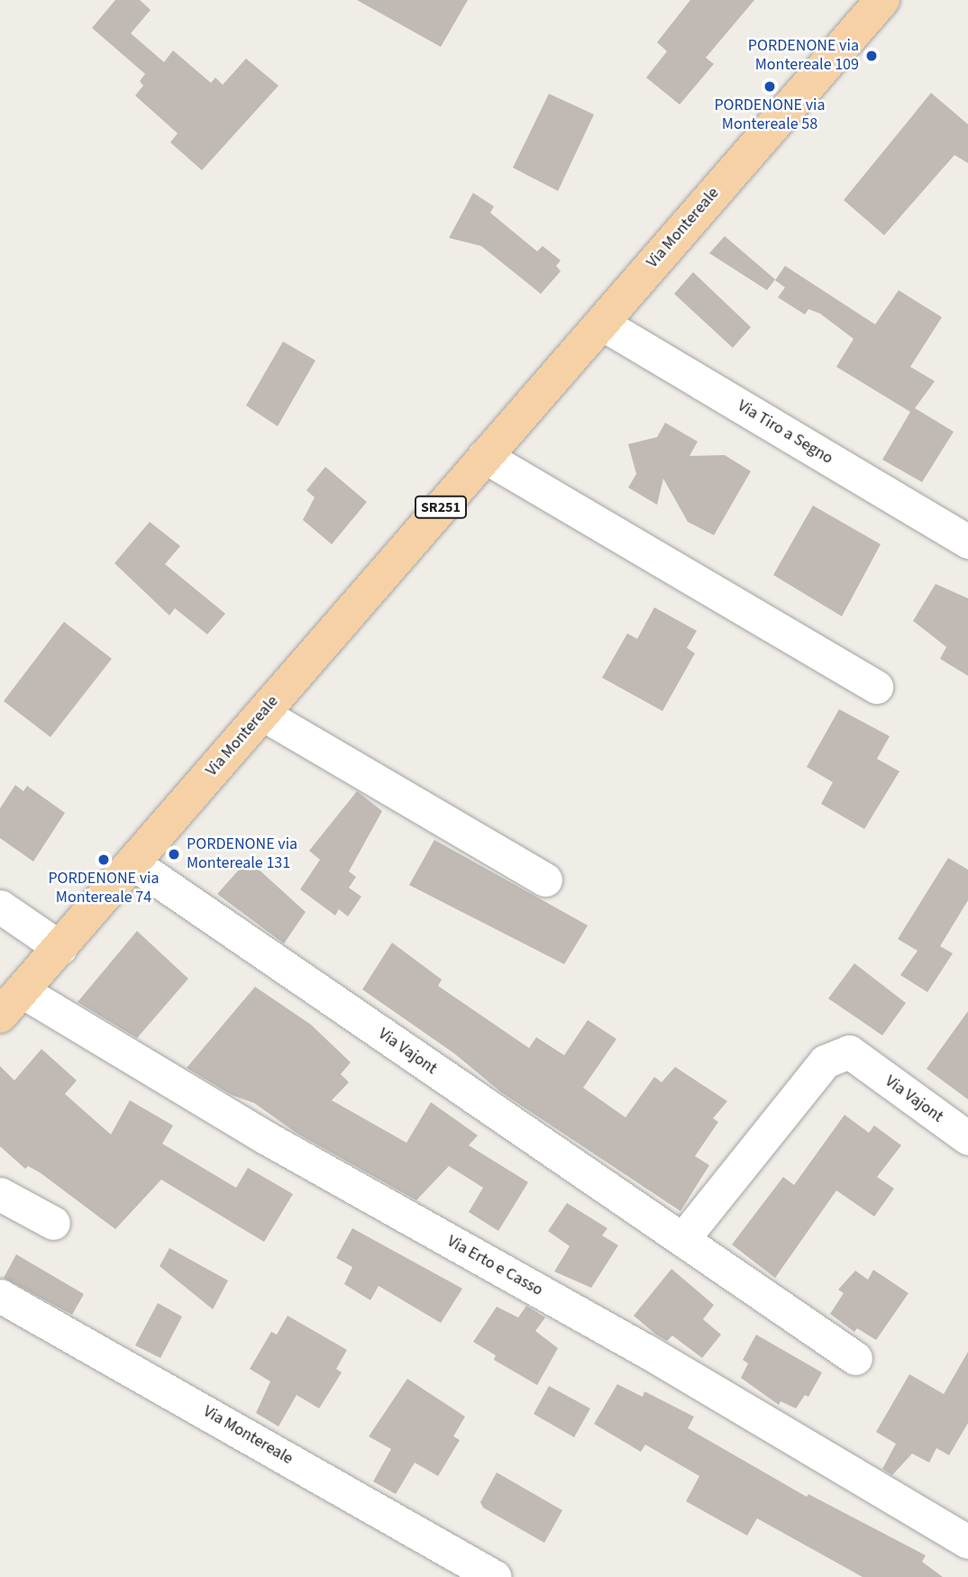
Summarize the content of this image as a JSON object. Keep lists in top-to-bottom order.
{
  "streets": {
    "main road": ["Via Montereale", "SR251"],
    "street": ["Via Tiro a Segno", "Via Vajont", "Via Erto e Casso"]
  },
  "crossings": [
    ["Via Montereale", "Via Tiro a Segno"],
    ["Via Montereale", "Via Vajont"],
    ["Via Montereale", "Via Erto e Casso"]
  ],
  "places": [
    "PORDENONE via Montereale 109",
    "PORDENONE via Montereale 58",
    "PORDENONE via Montereale 131",
    "PORDENONE via Montereale 74"
  ]
}
